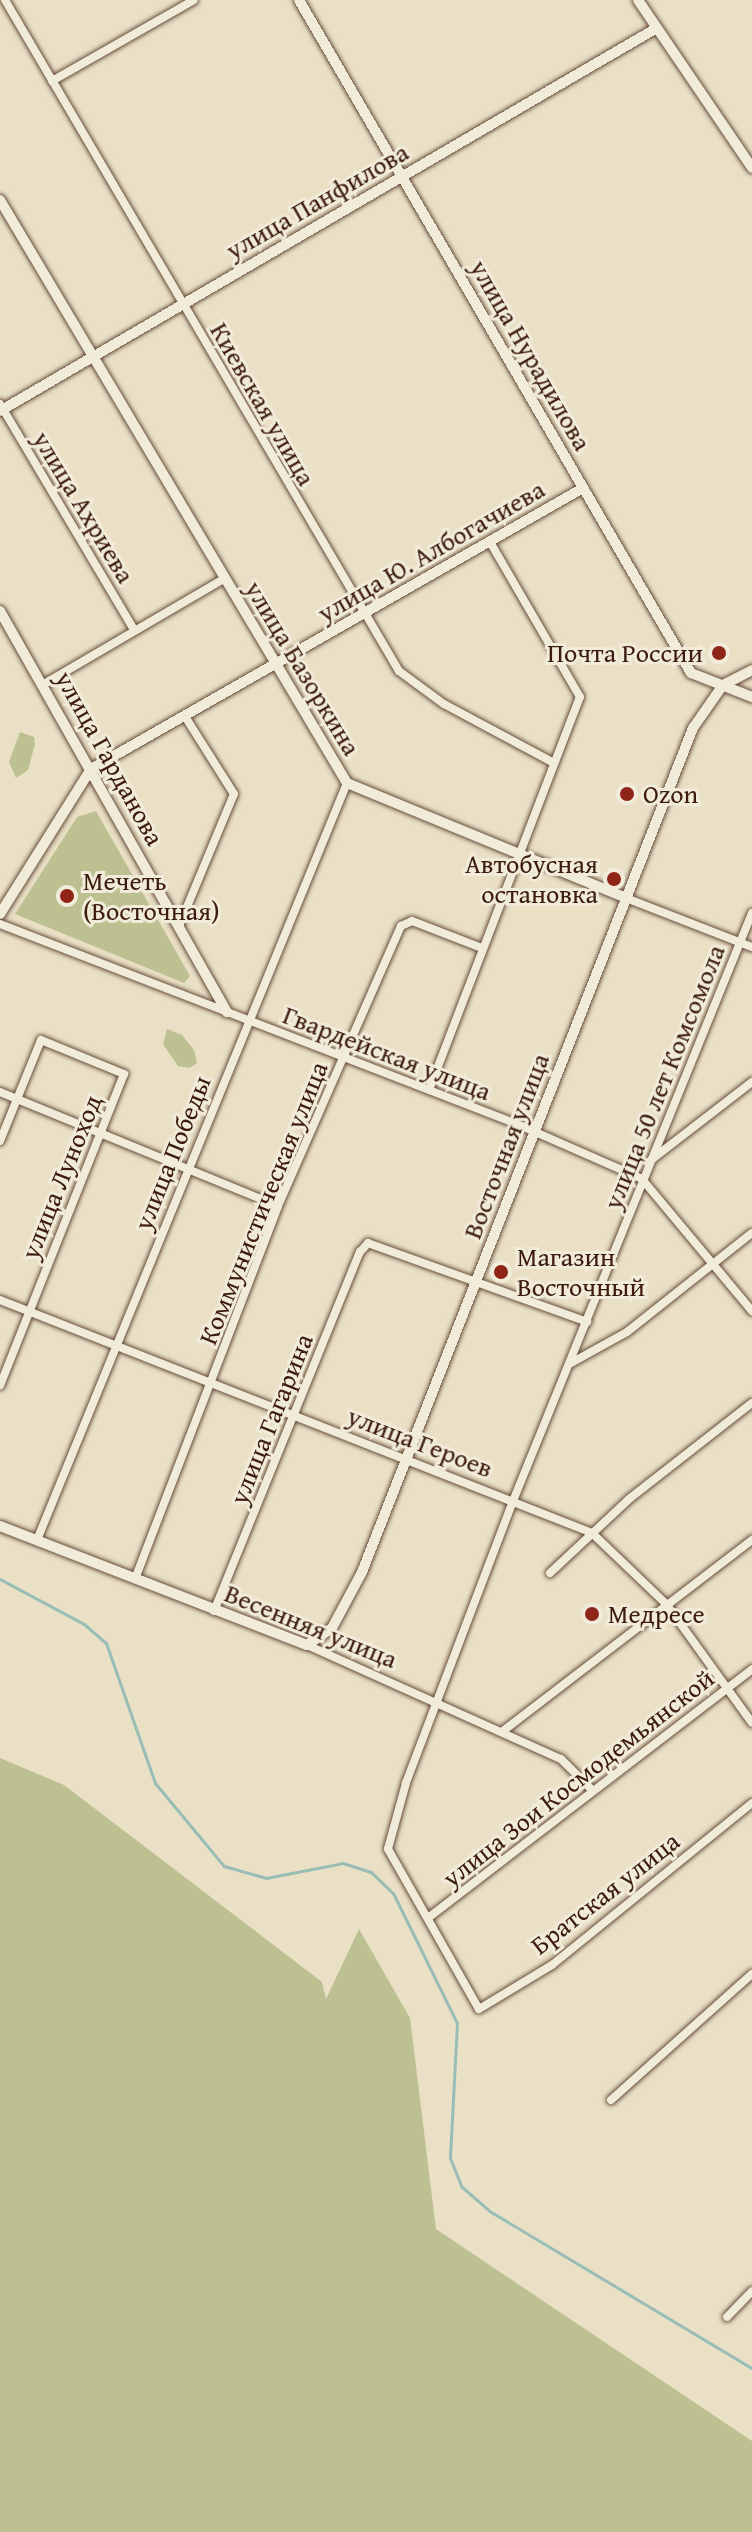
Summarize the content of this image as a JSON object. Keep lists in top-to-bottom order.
{
  "streets": {
    "street": [
      "улица Панфилова",
      "улица Нурадилова",
      "Киевская улица",
      "улица Ахриева",
      "улица Ю. Албогачиева",
      "улица Базоркина",
      "улица Гарданова",
      "Гвардейская улица",
      "улица 50 лет Комсомола",
      "Восточная улица",
      "улица Победы",
      "улица Луноход",
      "Коммунистическая улица",
      "улица Гагарина",
      "улица Героев",
      "Весенняя улица",
      "улица Зои Космодемьянской",
      "Братская улица"
    ]
  },
  "crossings": [
    ["улица Панфилова", "улица Нурадилова"],
    ["улица Панфилова", "Киевская улица"],
    ["улица Панфилова", "улица Ахриева"],
    ["улица Панфилова", "улица Базоркина"],
    ["улица Нурадилова", "улица Ю. Албогачиева"],
    ["улица Нурадилова", "Восточная улица"],
    ["Киевская улица", "улица Ю. Албогачиева"],
    ["улица Ю. Албогачиева", "улица Базоркина"],
    ["улица Ю. Албогачиева", "улица Гарданова"],
    ["улица Базоркина", "улица 50 лет Комсомола"],
    ["улица Базоркина", "Восточная улица"],
    ["улица Базоркина", "улица Победы"],
    ["улица Гарданова", "Гвардейская улица"],
    ["Гвардейская улица", "улица 50 лет Комсомола"],
    ["Гвардейская улица", "Восточная улица"],
    ["Гвардейская улица", "улица Победы"],
    ["Гвардейская улица", "Коммунистическая улица"],
    ["улица 50 лет Комсомола", "улица Героев"],
    ["улица 50 лет Комсомола", "Весенняя улица"],
    ["улица 50 лет Комсомола", "улица Зои Космодемьянской"],
    ["улица 50 лет Комсомола", "Братская улица"],
    ["Восточная улица", "улица Гагарина"],
    ["Восточная улица", "улица Героев"],
    ["Восточная улица", "Весенняя улица"],
    ["улица Победы", "улица Героев"],
    ["улица Победы", "Весенняя улица"],
    ["улица Луноход", "улица Героев"],
    ["Коммунистическая улица", "улица Героев"],
    ["Коммунистическая улица", "Весенняя улица"],
    ["улица Гагарина", "улица Героев"],
    ["улица Гагарина", "Весенняя улица"],
    ["улица Героев", "улица Зои Космодемьянской"],
    ["Весенняя улица", "улица Зои Космодемьянской"]
  ],
  "places": [
    "Почта России",
    "Ozon",
    "Автобусная остановка",
    "Мечеть (Восточная)",
    "Магазин Восточный",
    "Медресе"
  ]
}
